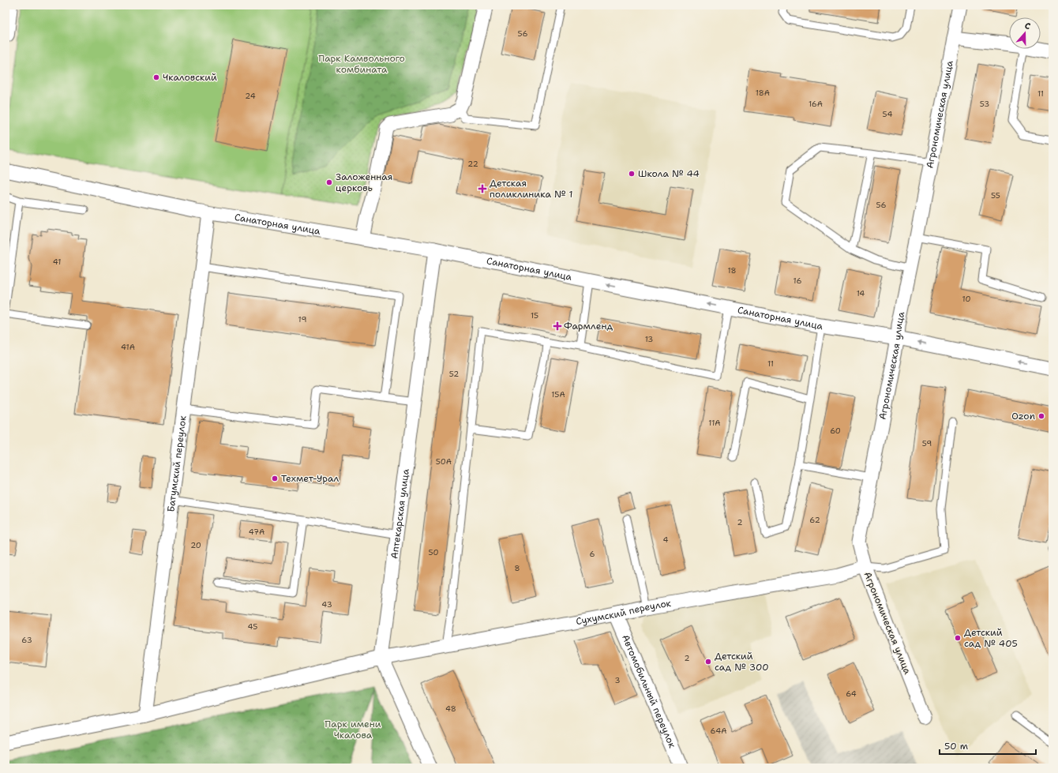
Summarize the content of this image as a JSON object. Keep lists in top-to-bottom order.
{
  "streets": {
    "street": [
      "Агрономическая улица",
      "Санаторная улица",
      "Батумский переулок",
      "Аптекарская улица",
      "Сухумский переулок",
      "Автомобильный переулок"
    ]
  },
  "crossings": [
    ["Агрономическая улица", "Санаторная улица"],
    ["Агрономическая улица", "Сухумский переулок"],
    ["Санаторная улица", "Батумский переулок"],
    ["Санаторная улица", "Аптекарская улица"],
    ["Батумский переулок", "Сухумский переулок"],
    ["Аптекарская улица", "Сухумский переулок"],
    ["Сухумский переулок", "Автомобильный переулок"]
  ],
  "parks": ["Парк Камвольного комбината", "Парк имени Чкалова"],
  "places": {
    "other": [
      "Чкаловский",
      "Школа № 44",
      "Заложенная церковь",
      "Ozon",
      "Техмет-Урал",
      "Детский сад № 405",
      "Детский сад № 300"
    ],
    "health": ["Детская поликлиника № 1", "Фармленд"]
  },
  "house_numbers": [
    "56",
    "18А",
    "11",
    "24",
    "16А",
    "53",
    "54",
    "22",
    "55",
    "56",
    "41",
    "18",
    "16",
    "14",
    "10",
    "15",
    "19",
    "13",
    "41А",
    "11",
    "52",
    "15А",
    "11А",
    "60",
    "59",
    "50А",
    "62",
    "2",
    "47А",
    "4",
    "20",
    "50",
    "6",
    "8",
    "43",
    "45",
    "63",
    "2",
    "3",
    "64",
    "48",
    "64А"
  ],
  "scale_bar": "50 m",
  "north": "top"
}
